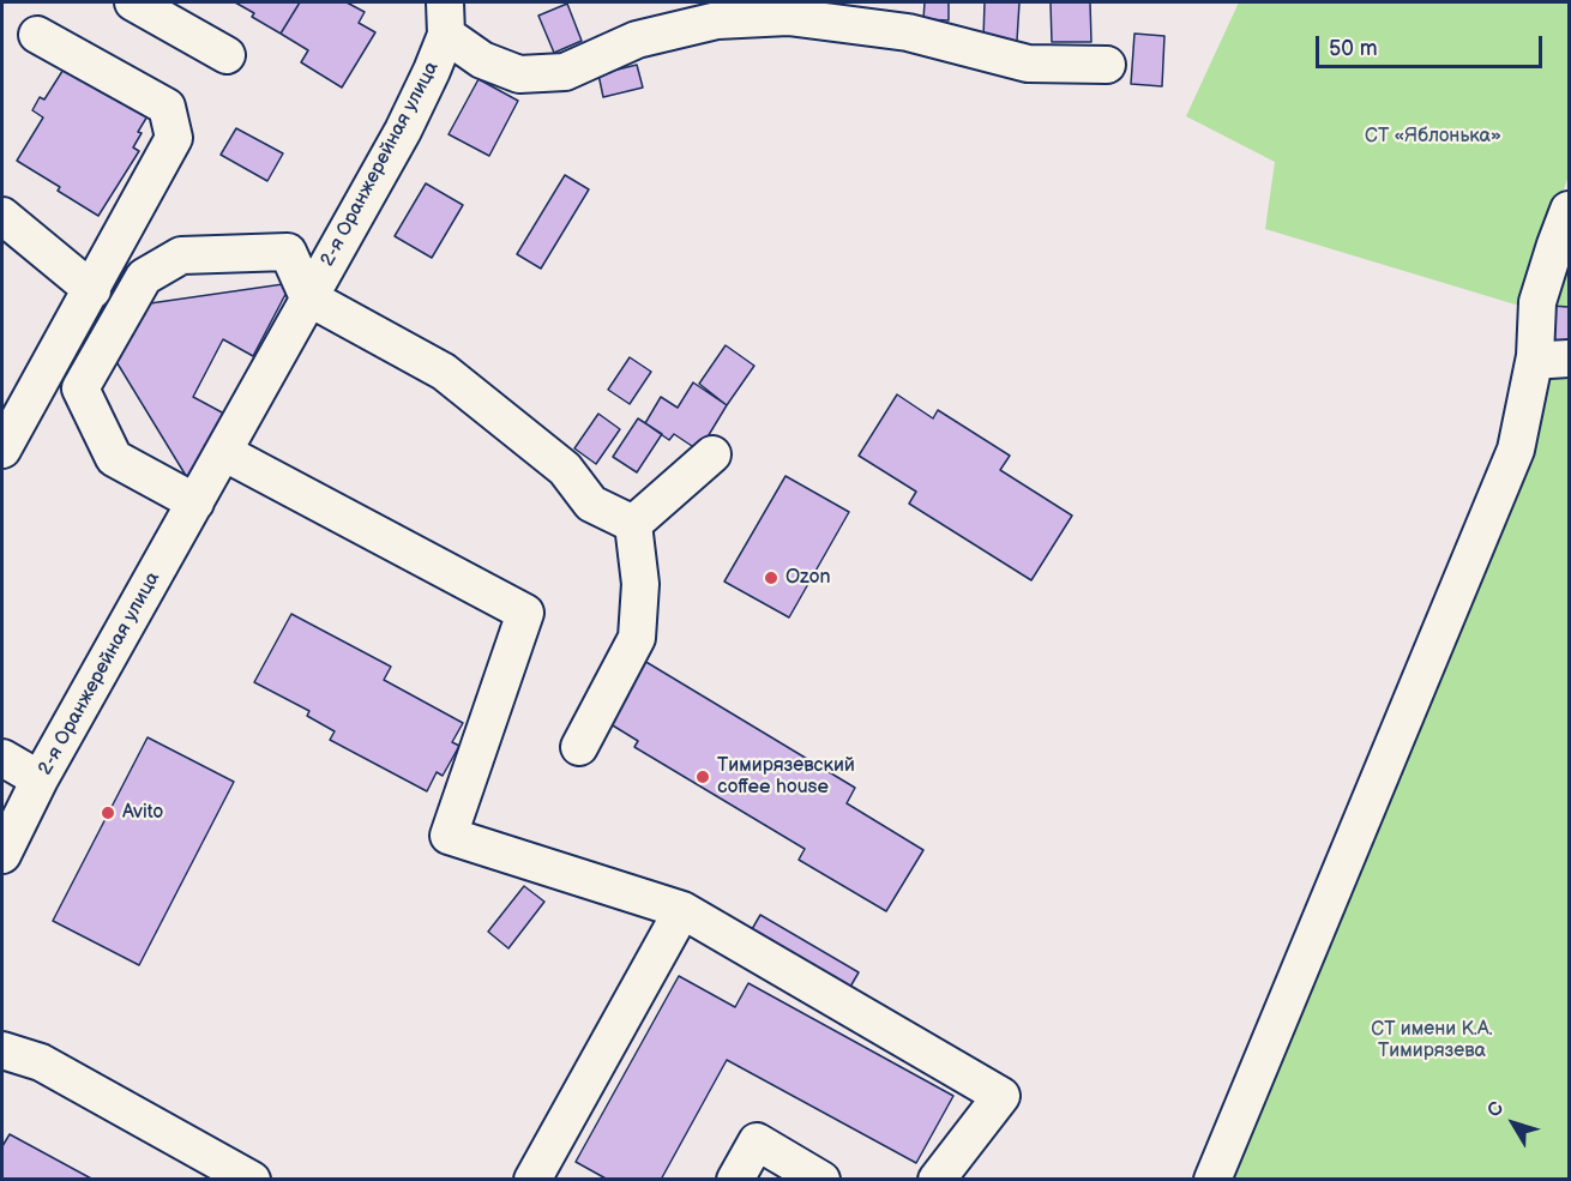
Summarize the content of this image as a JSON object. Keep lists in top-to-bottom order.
{
  "streets": {
    "street": ["2-я Оранжерейная улица"]
  },
  "parks": ["СТ «Яблонька»", "СТ имени К.А. Тимирязева"],
  "places": ["Ozon", "Тимирязевский coffee house", "Avito"],
  "scale_bar": "50 m",
  "north": "top left"
}
